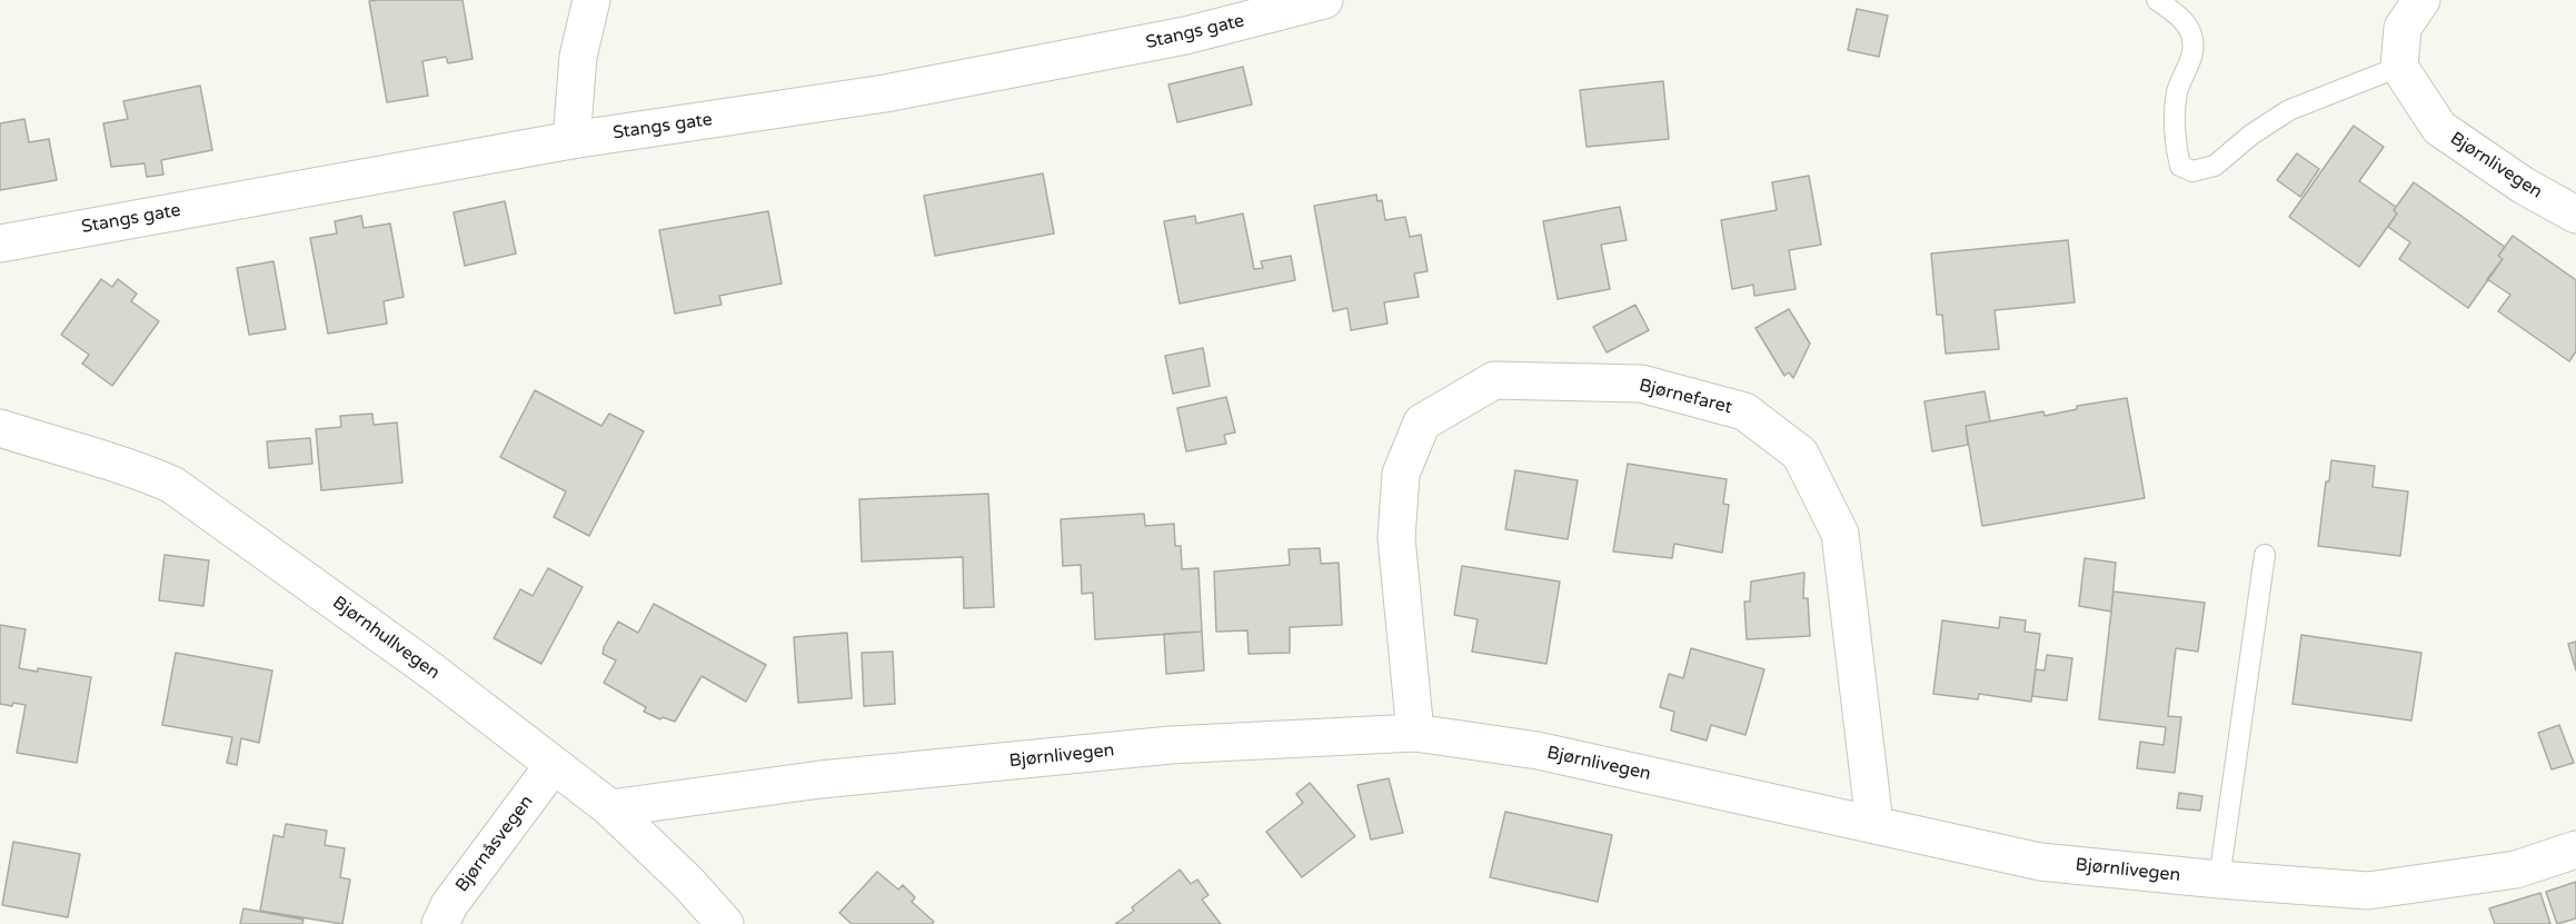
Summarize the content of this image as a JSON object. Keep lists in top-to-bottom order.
{
  "streets": {
    "street": [
      "Stangs gate",
      "Bjørnlivegen",
      "Bjørnefaret",
      "Bjørnhullvegen",
      "Bjørnåsvegen"
    ]
  },
  "crossings": [
    ["Bjørnlivegen", "Bjørnefaret"],
    ["Bjørnlivegen", "Bjørnhullvegen"],
    ["Bjørnhullvegen", "Bjørnåsvegen"]
  ]
}
